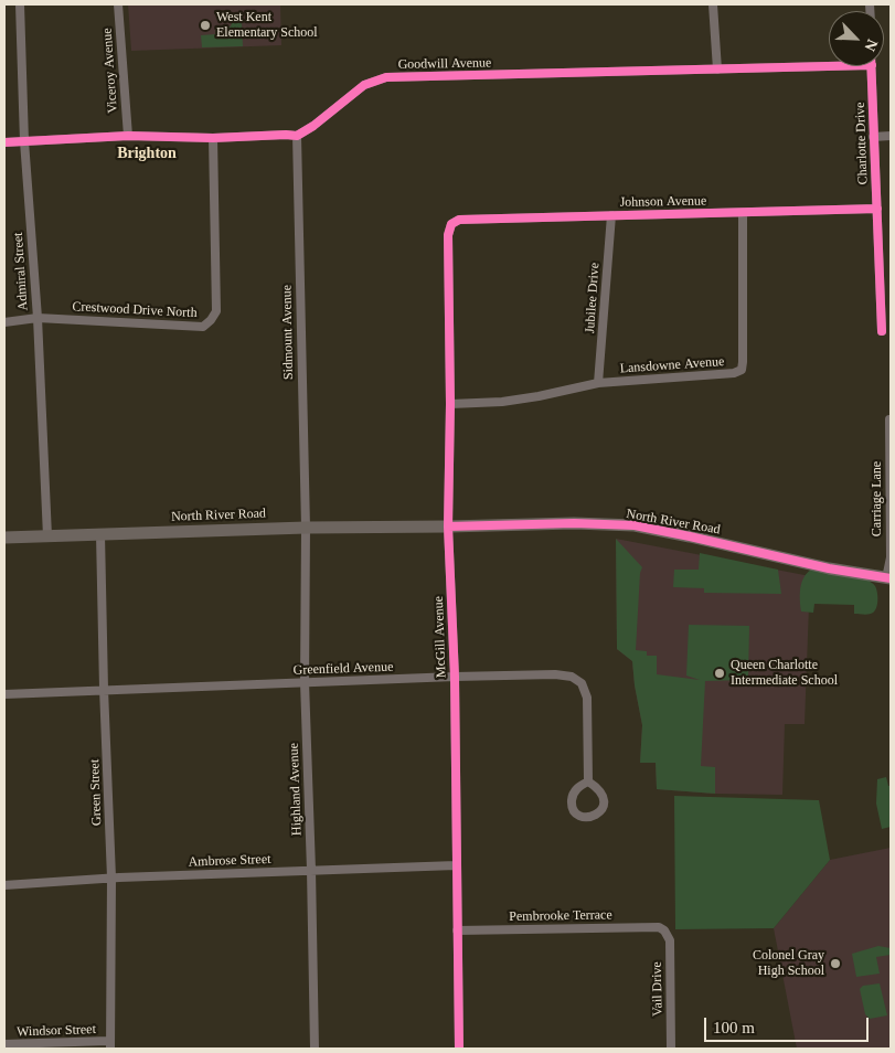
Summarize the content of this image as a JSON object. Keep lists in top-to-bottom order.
{
  "streets": {
    "main road": ["North River Road"],
    "street": [
      "Goodwill Avenue",
      "Viceroy Avenue",
      "Charlotte Drive",
      "Johnson Avenue",
      "Admiral Street",
      "Jubilee Drive",
      "Crestwood Drive North",
      "Sidmount Avenue",
      "Lansdowne Avenue",
      "Carriage Lane",
      "McGill Avenue",
      "Greenfield Avenue",
      "Highland Avenue",
      "Green Street",
      "Ambrose Street",
      "Pembrooke Terrace",
      "Vail Drive",
      "Windsor Street"
    ]
  },
  "crossings": [
    ["Goodwill Avenue", "Sidmount Avenue"],
    ["Charlotte Drive", "Johnson Avenue"],
    ["Johnson Avenue", "Jubilee Drive"],
    ["Johnson Avenue", "Lansdowne Avenue"],
    ["Johnson Avenue", "McGill Avenue"],
    ["Admiral Street", "Crestwood Drive North"],
    ["Admiral Street", "North River Road"],
    ["Jubilee Drive", "Lansdowne Avenue"],
    ["Sidmount Avenue", "North River Road"],
    ["Sidmount Avenue", "Highland Avenue"],
    ["Lansdowne Avenue", "McGill Avenue"],
    ["Carriage Lane", "North River Road"],
    ["North River Road", "McGill Avenue"],
    ["North River Road", "Highland Avenue"],
    ["North River Road", "Green Street"],
    ["McGill Avenue", "Greenfield Avenue"],
    ["McGill Avenue", "Ambrose Street"],
    ["McGill Avenue", "Pembrooke Terrace"],
    ["Greenfield Avenue", "Highland Avenue"],
    ["Greenfield Avenue", "Green Street"],
    ["Highland Avenue", "Ambrose Street"],
    ["Green Street", "Ambrose Street"],
    ["Green Street", "Windsor Street"],
    ["Pembrooke Terrace", "Vail Drive"]
  ],
  "districts": ["Brighton"],
  "places": ["West Kent Elementary School", "Queen Charlotte Intermediate School", "Colonel Gray High School"],
  "scale_bar": "100 m",
  "north": "bottom right"
}
